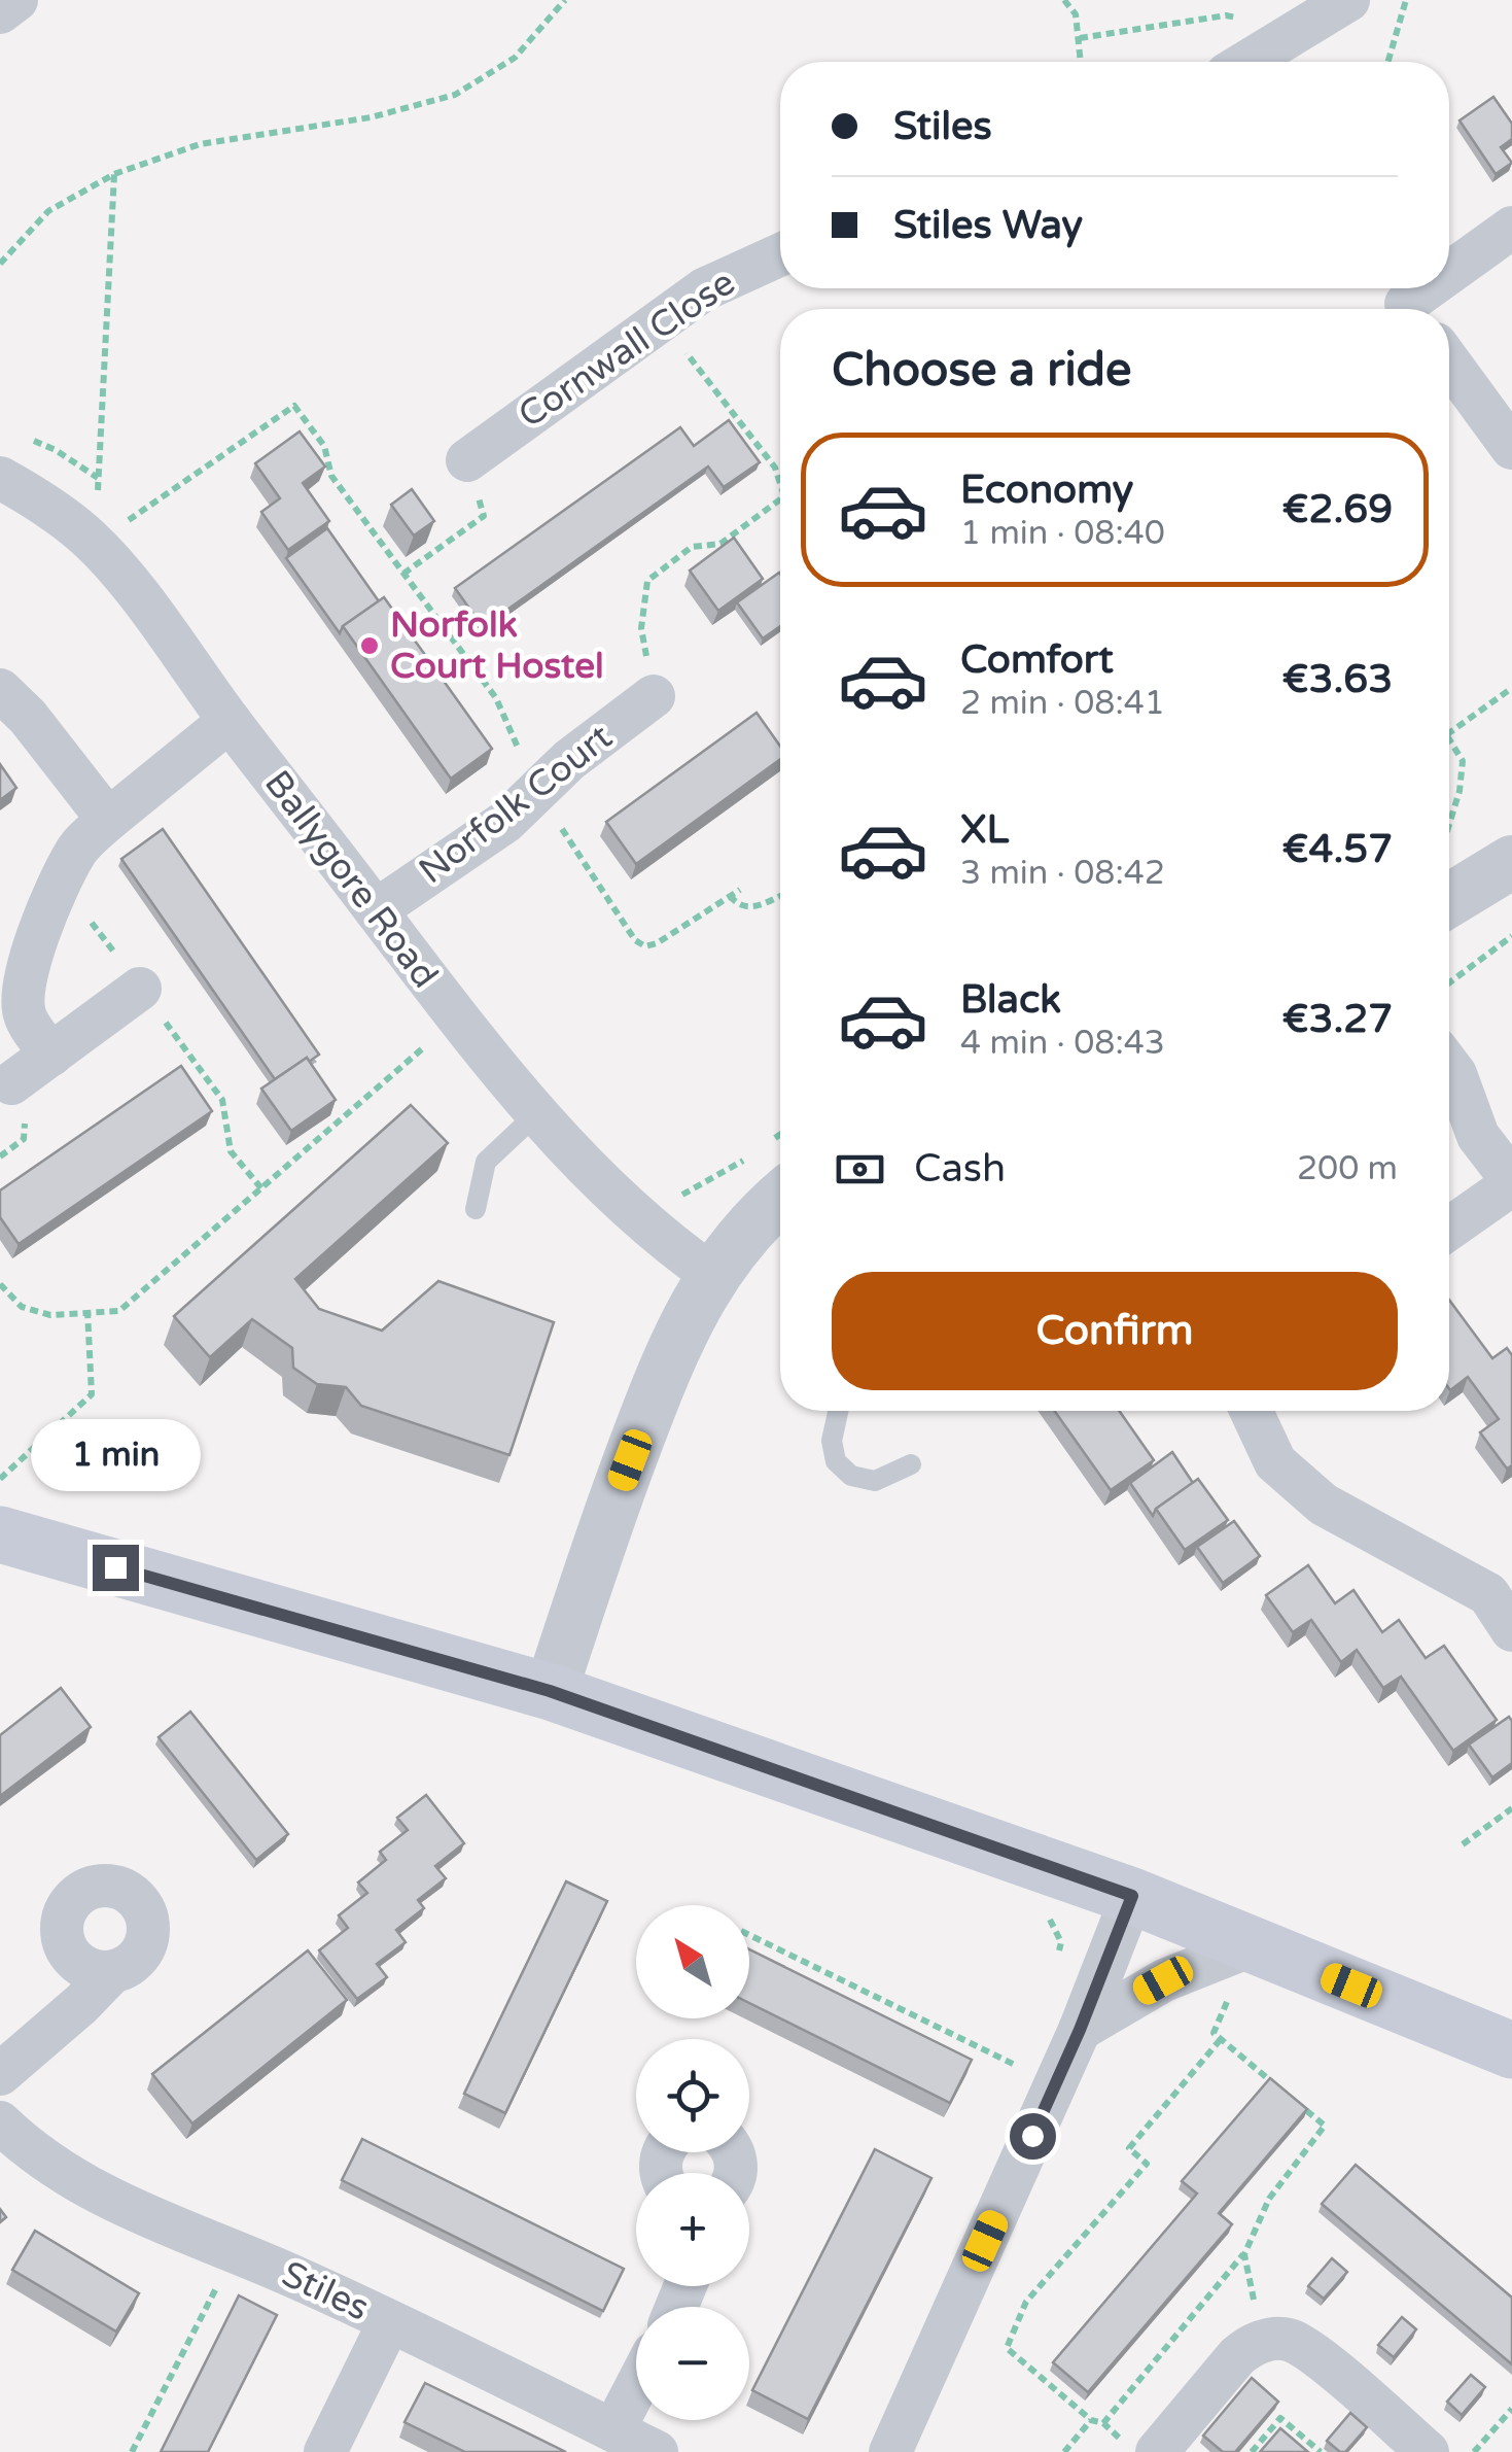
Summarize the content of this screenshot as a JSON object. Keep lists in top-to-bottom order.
{
  "streets": {
    "street": [
      "Cornwall Close",
      "Norfolk Court",
      "Ballygore Road",
      "Stiles"
    ]
  },
  "crossings": [
    ["Norfolk Court", "Ballygore Road"]
  ],
  "places": ["Norfolk Court Hostel"],
  "north": "top left",
  "page": {
    "banner": ["Stiles", "Stiles Way"],
    "heading": "Choose a ride",
    "list": [
      {
        "name": "Economy",
        "note": "1 min · 08:40",
        "value": "€2.69"
      },
      {
        "name": "Comfort",
        "note": "2 min · 08:41",
        "value": "€3.63"
      },
      {
        "name": "XL",
        "note": "3 min · 08:42",
        "value": "€4.57"
      },
      {
        "name": "Black",
        "note": "4 min · 08:43",
        "value": "€3.27"
      }
    ],
    "pay": ["Cash", "200 m"],
    "buttons": "Confirm",
    "bubble": "1 min",
    "map_buttons": ["+", "−"]
  }
}
